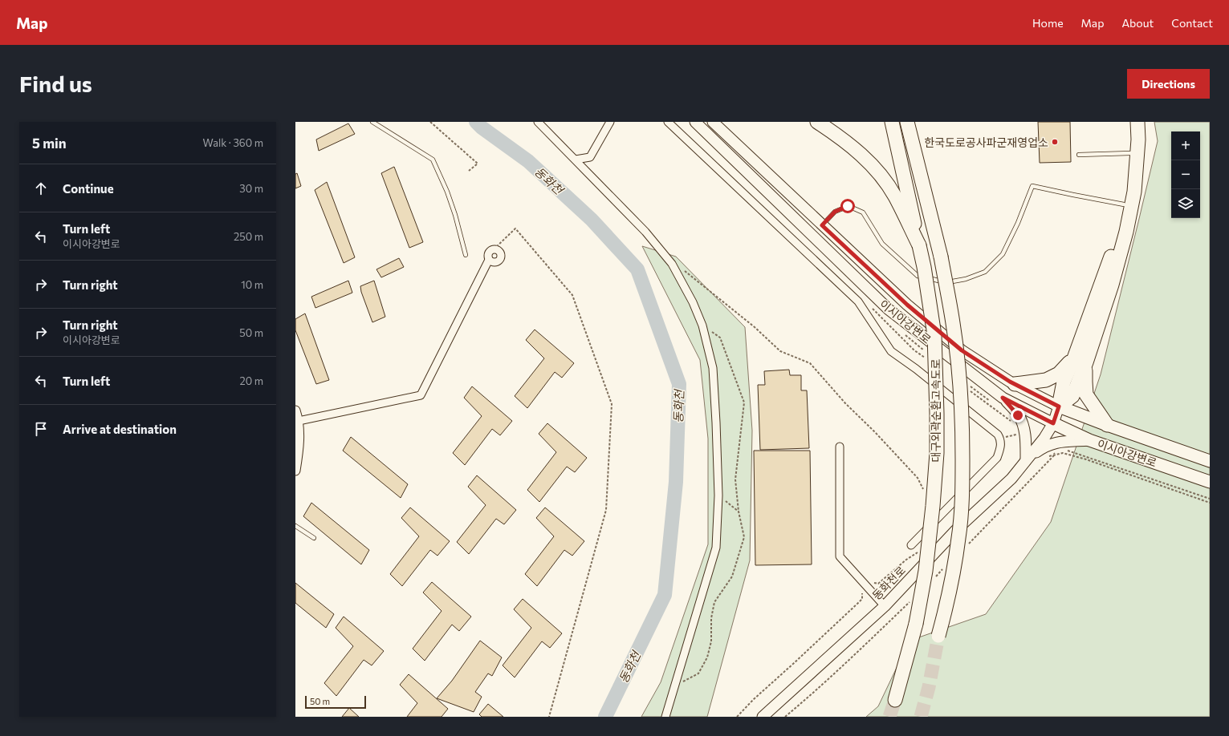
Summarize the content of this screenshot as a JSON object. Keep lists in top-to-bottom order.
{
  "streets": {
    "highway": ["이시아강변로", "대구외곽순환고속도로"],
    "main road": ["동화천로"]
  },
  "water": ["동화천"],
  "places": ["한국도로공사파군재영업소"],
  "scale_bar": "50 m",
  "page": {
    "header": "Map",
    "nav": [
      "Home",
      "Map",
      "About",
      "Contact"
    ],
    "buttons": "Directions",
    "title": "Find us",
    "heading": ["5 min", "Walk · 360 m"],
    "map_buttons": ["+", "−"],
    "list": [
      ["Continue", "30 m"],
      ["Turn left", "이시아강변로", "250 m"],
      ["Turn right", "10 m"],
      ["Turn right", "이시아강변로", "50 m"],
      ["Turn left", "20 m"],
      "Arrive at destination"
    ],
    "scale": "50 m"
  }
}
